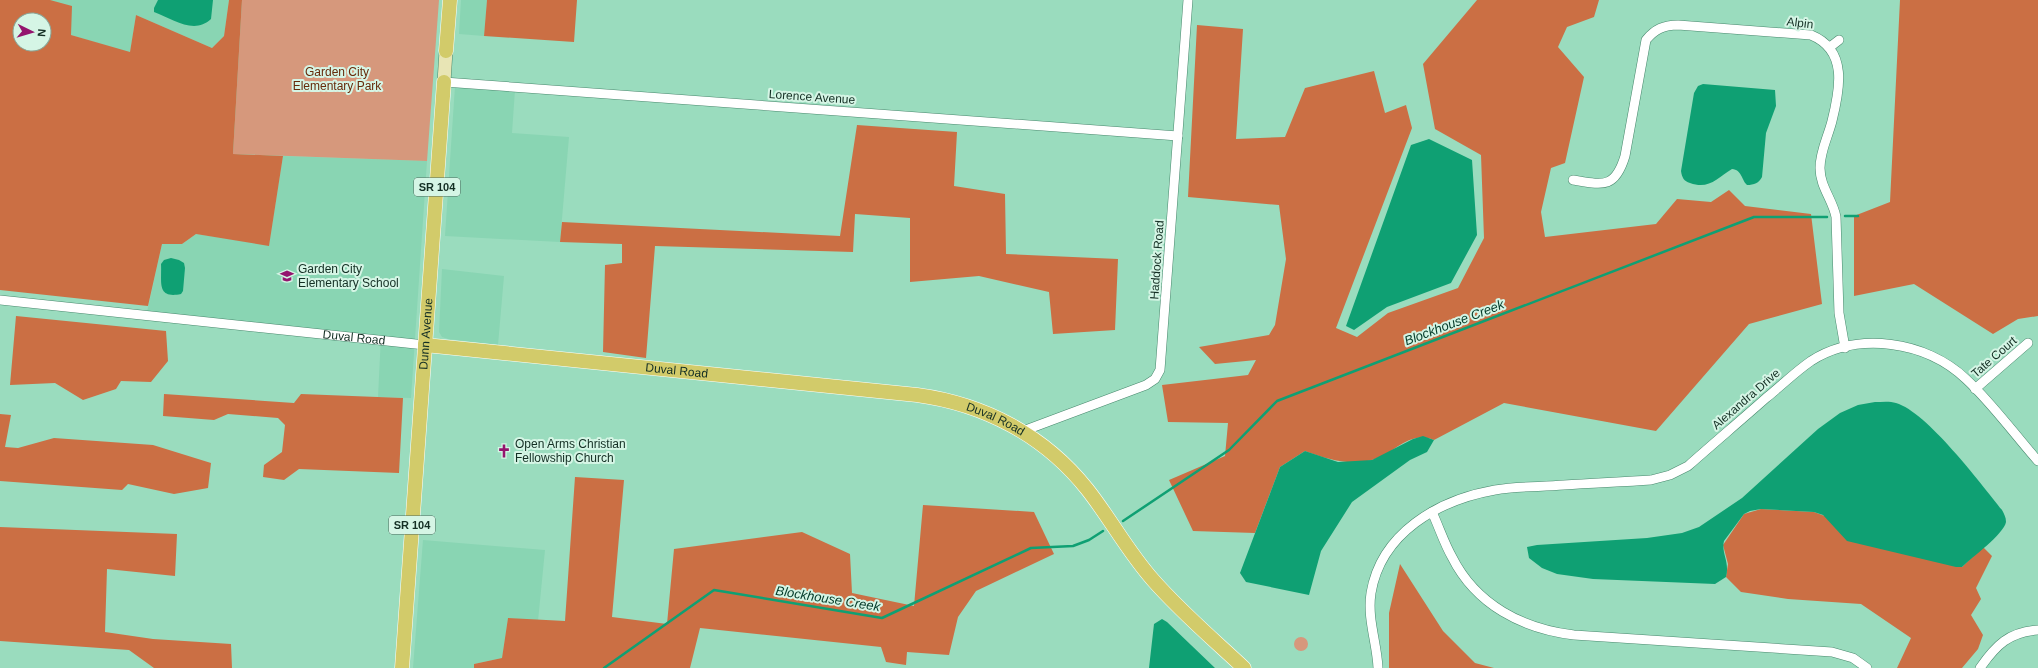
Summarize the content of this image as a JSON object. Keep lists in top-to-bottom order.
{
  "streets": {
    "main road": ["SR 104", "Dunn Avenue", "Duval Road"],
    "street": [
      "Alpin",
      "Lorence Avenue",
      "Haddock Road",
      "Tate Court",
      "Alexandra Drive"
    ]
  },
  "crossings": [
    ["Lorence Avenue", "Haddock Road"],
    ["Lorence Avenue", "Dunn Avenue"],
    ["Haddock Road", "Duval Road"],
    ["Dunn Avenue", "Duval Road"],
    ["Tate Court", "Alexandra Drive"]
  ],
  "water": ["Blockhouse Creek"],
  "parks": ["Garden City Elementary Park"],
  "places": {
    "school or university": ["Garden City Elementary School"],
    "church": ["Open Arms Christian Fellowship Church"]
  },
  "north": "right"
}
